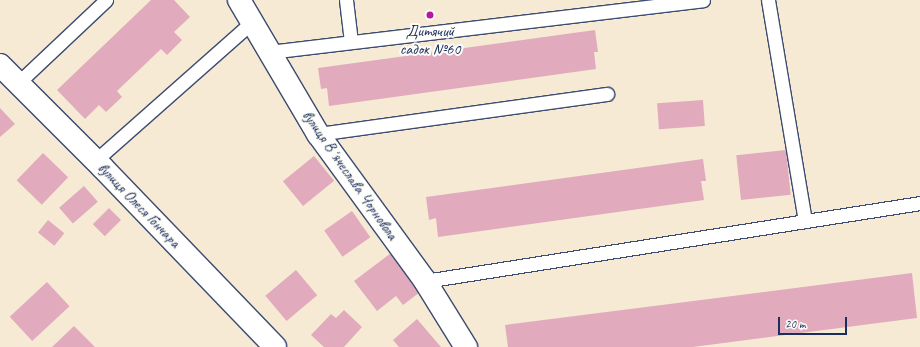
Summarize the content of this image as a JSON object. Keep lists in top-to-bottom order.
{
  "streets": {
    "street": ["вулиця Вʼячеслава Чорновола", "вулиця Олеся Гончара"]
  },
  "places": ["Дитячий садок №60"],
  "scale_bar": "20 m"
}
